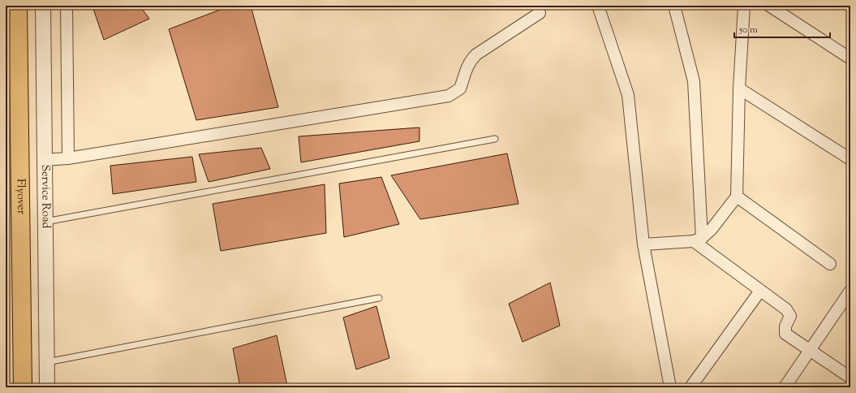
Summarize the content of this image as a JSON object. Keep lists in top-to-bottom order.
{
  "streets": {
    "highway": ["Flyover"],
    "street": ["Service Road"]
  },
  "scale_bar": "50 m"
}
